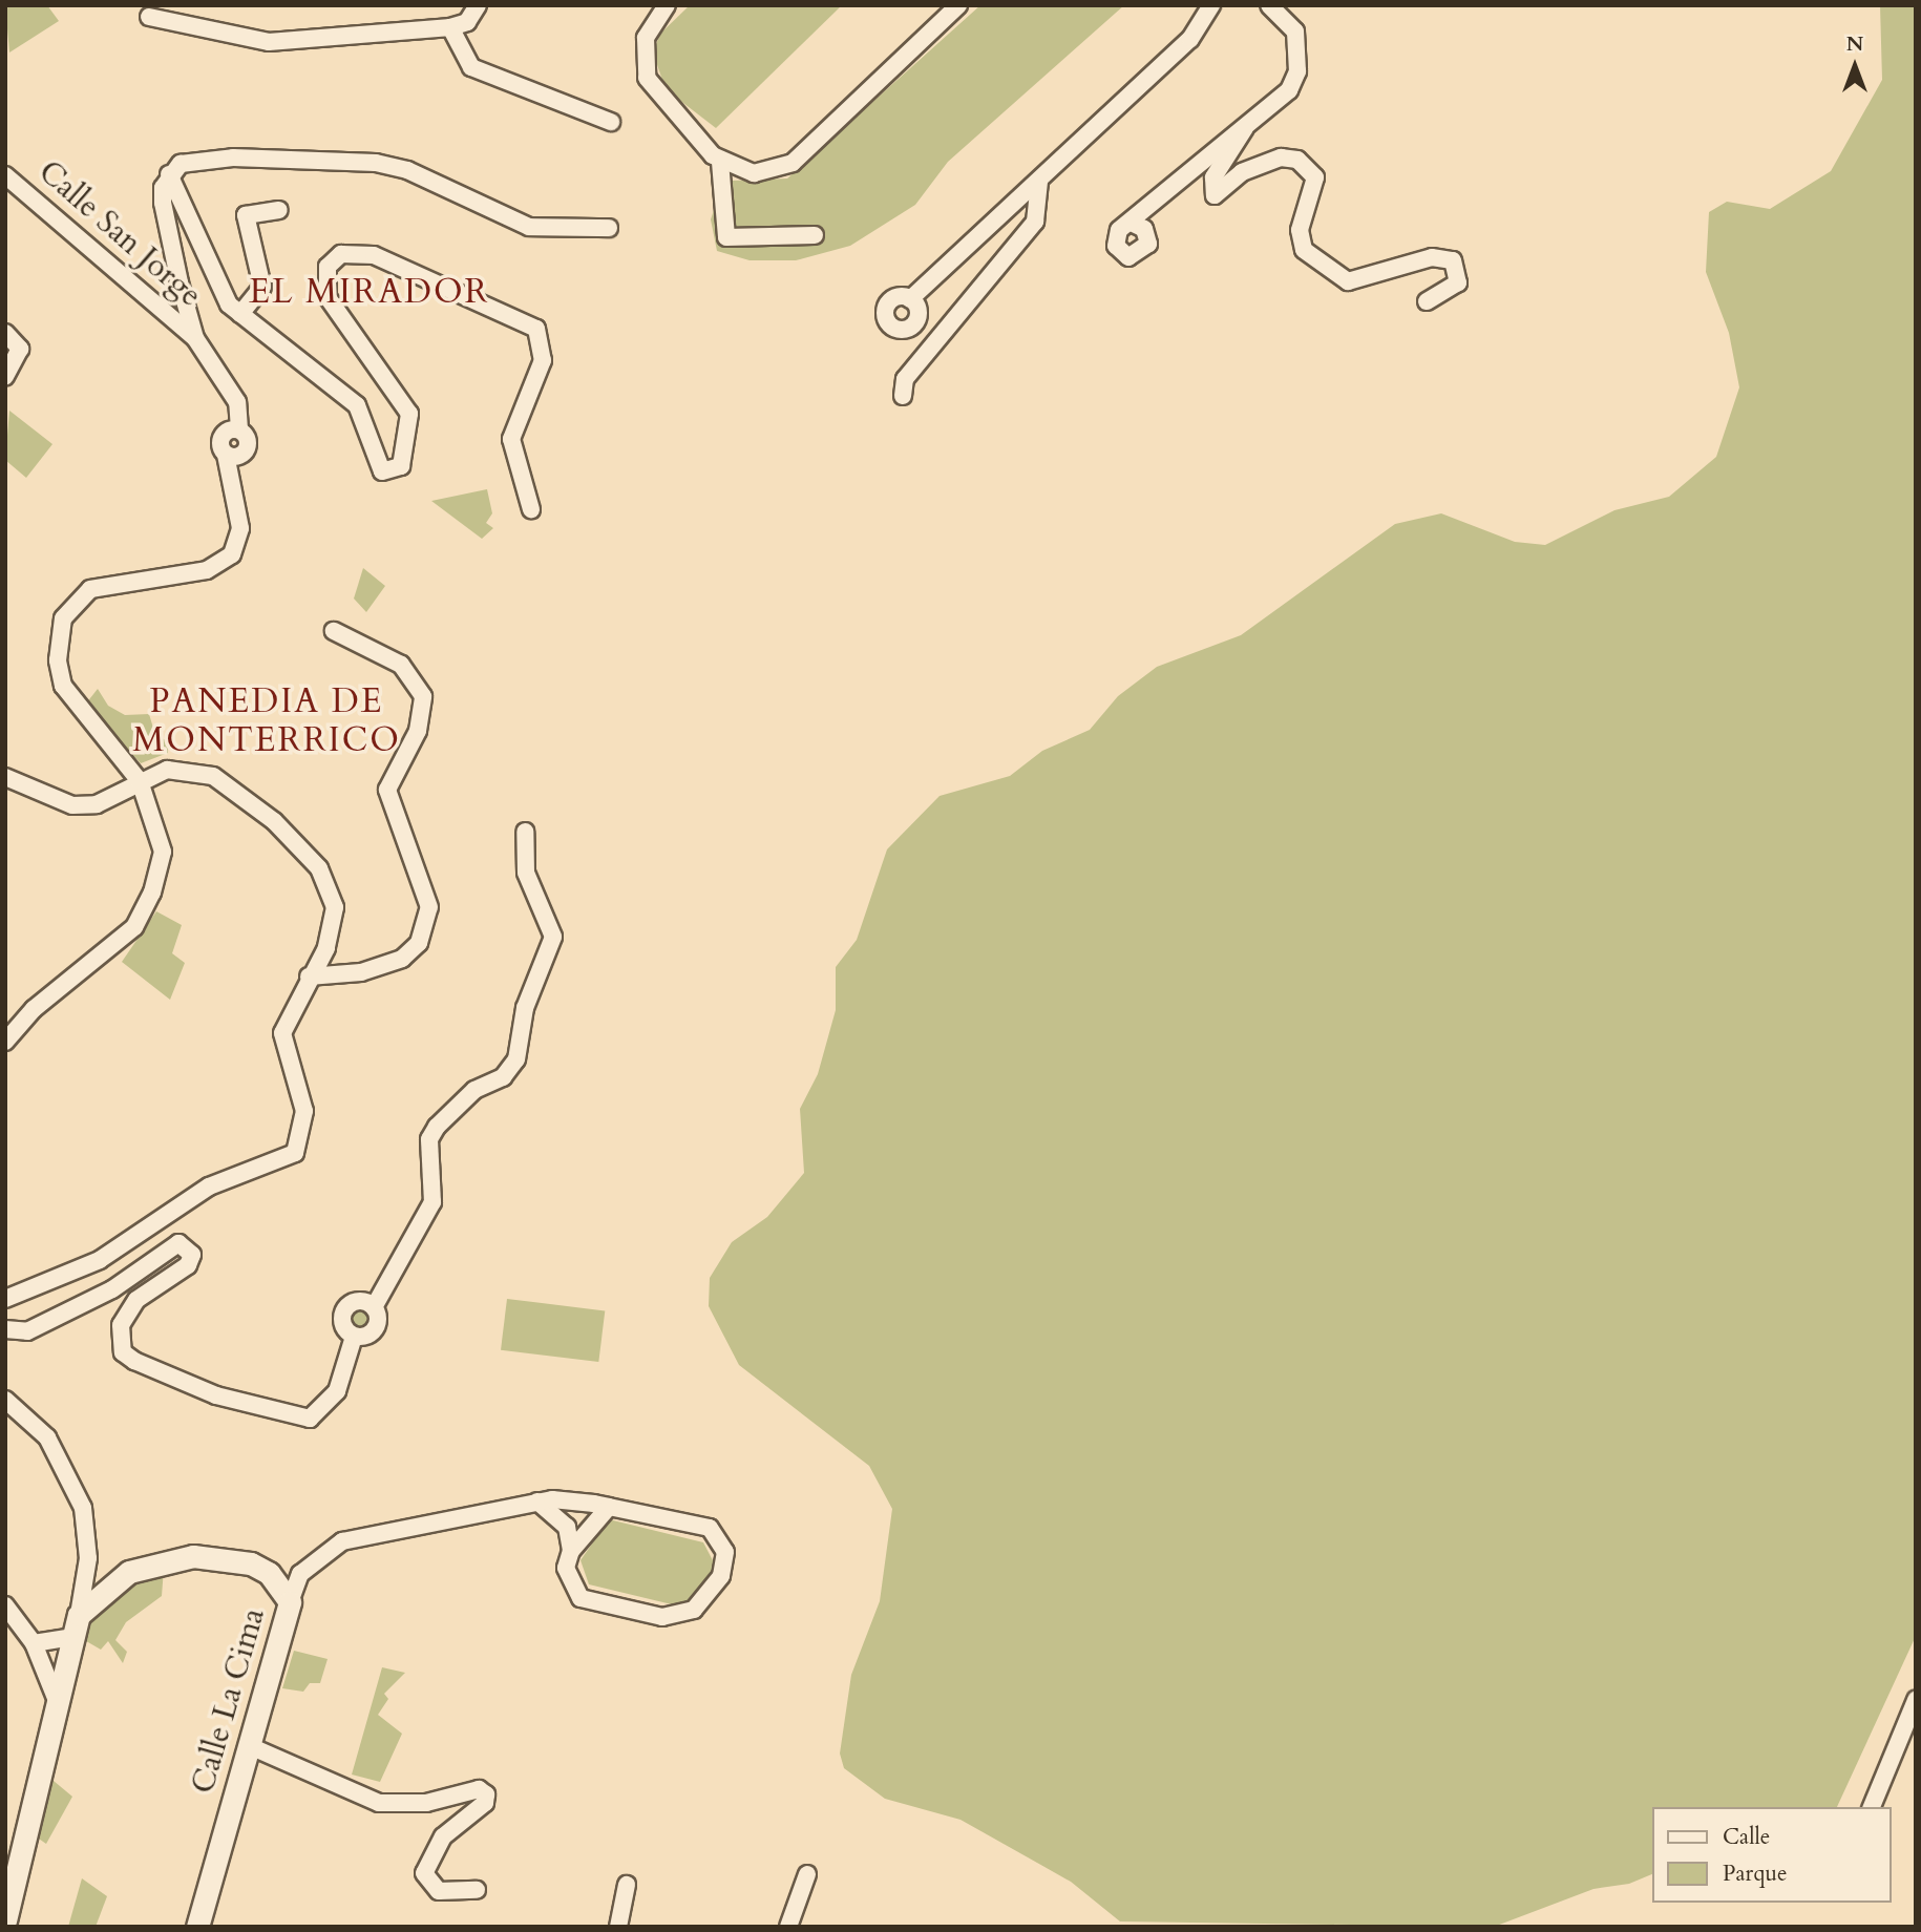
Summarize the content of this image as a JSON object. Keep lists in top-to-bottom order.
{
  "streets": {
    "street": ["Calle San Jorge", "Calle La Cima"]
  },
  "districts": ["EL MIRADOR", "PANEDIA DE MONTERRICO"],
  "legend": ["Calle", "Parque"],
  "north": "top"
}
